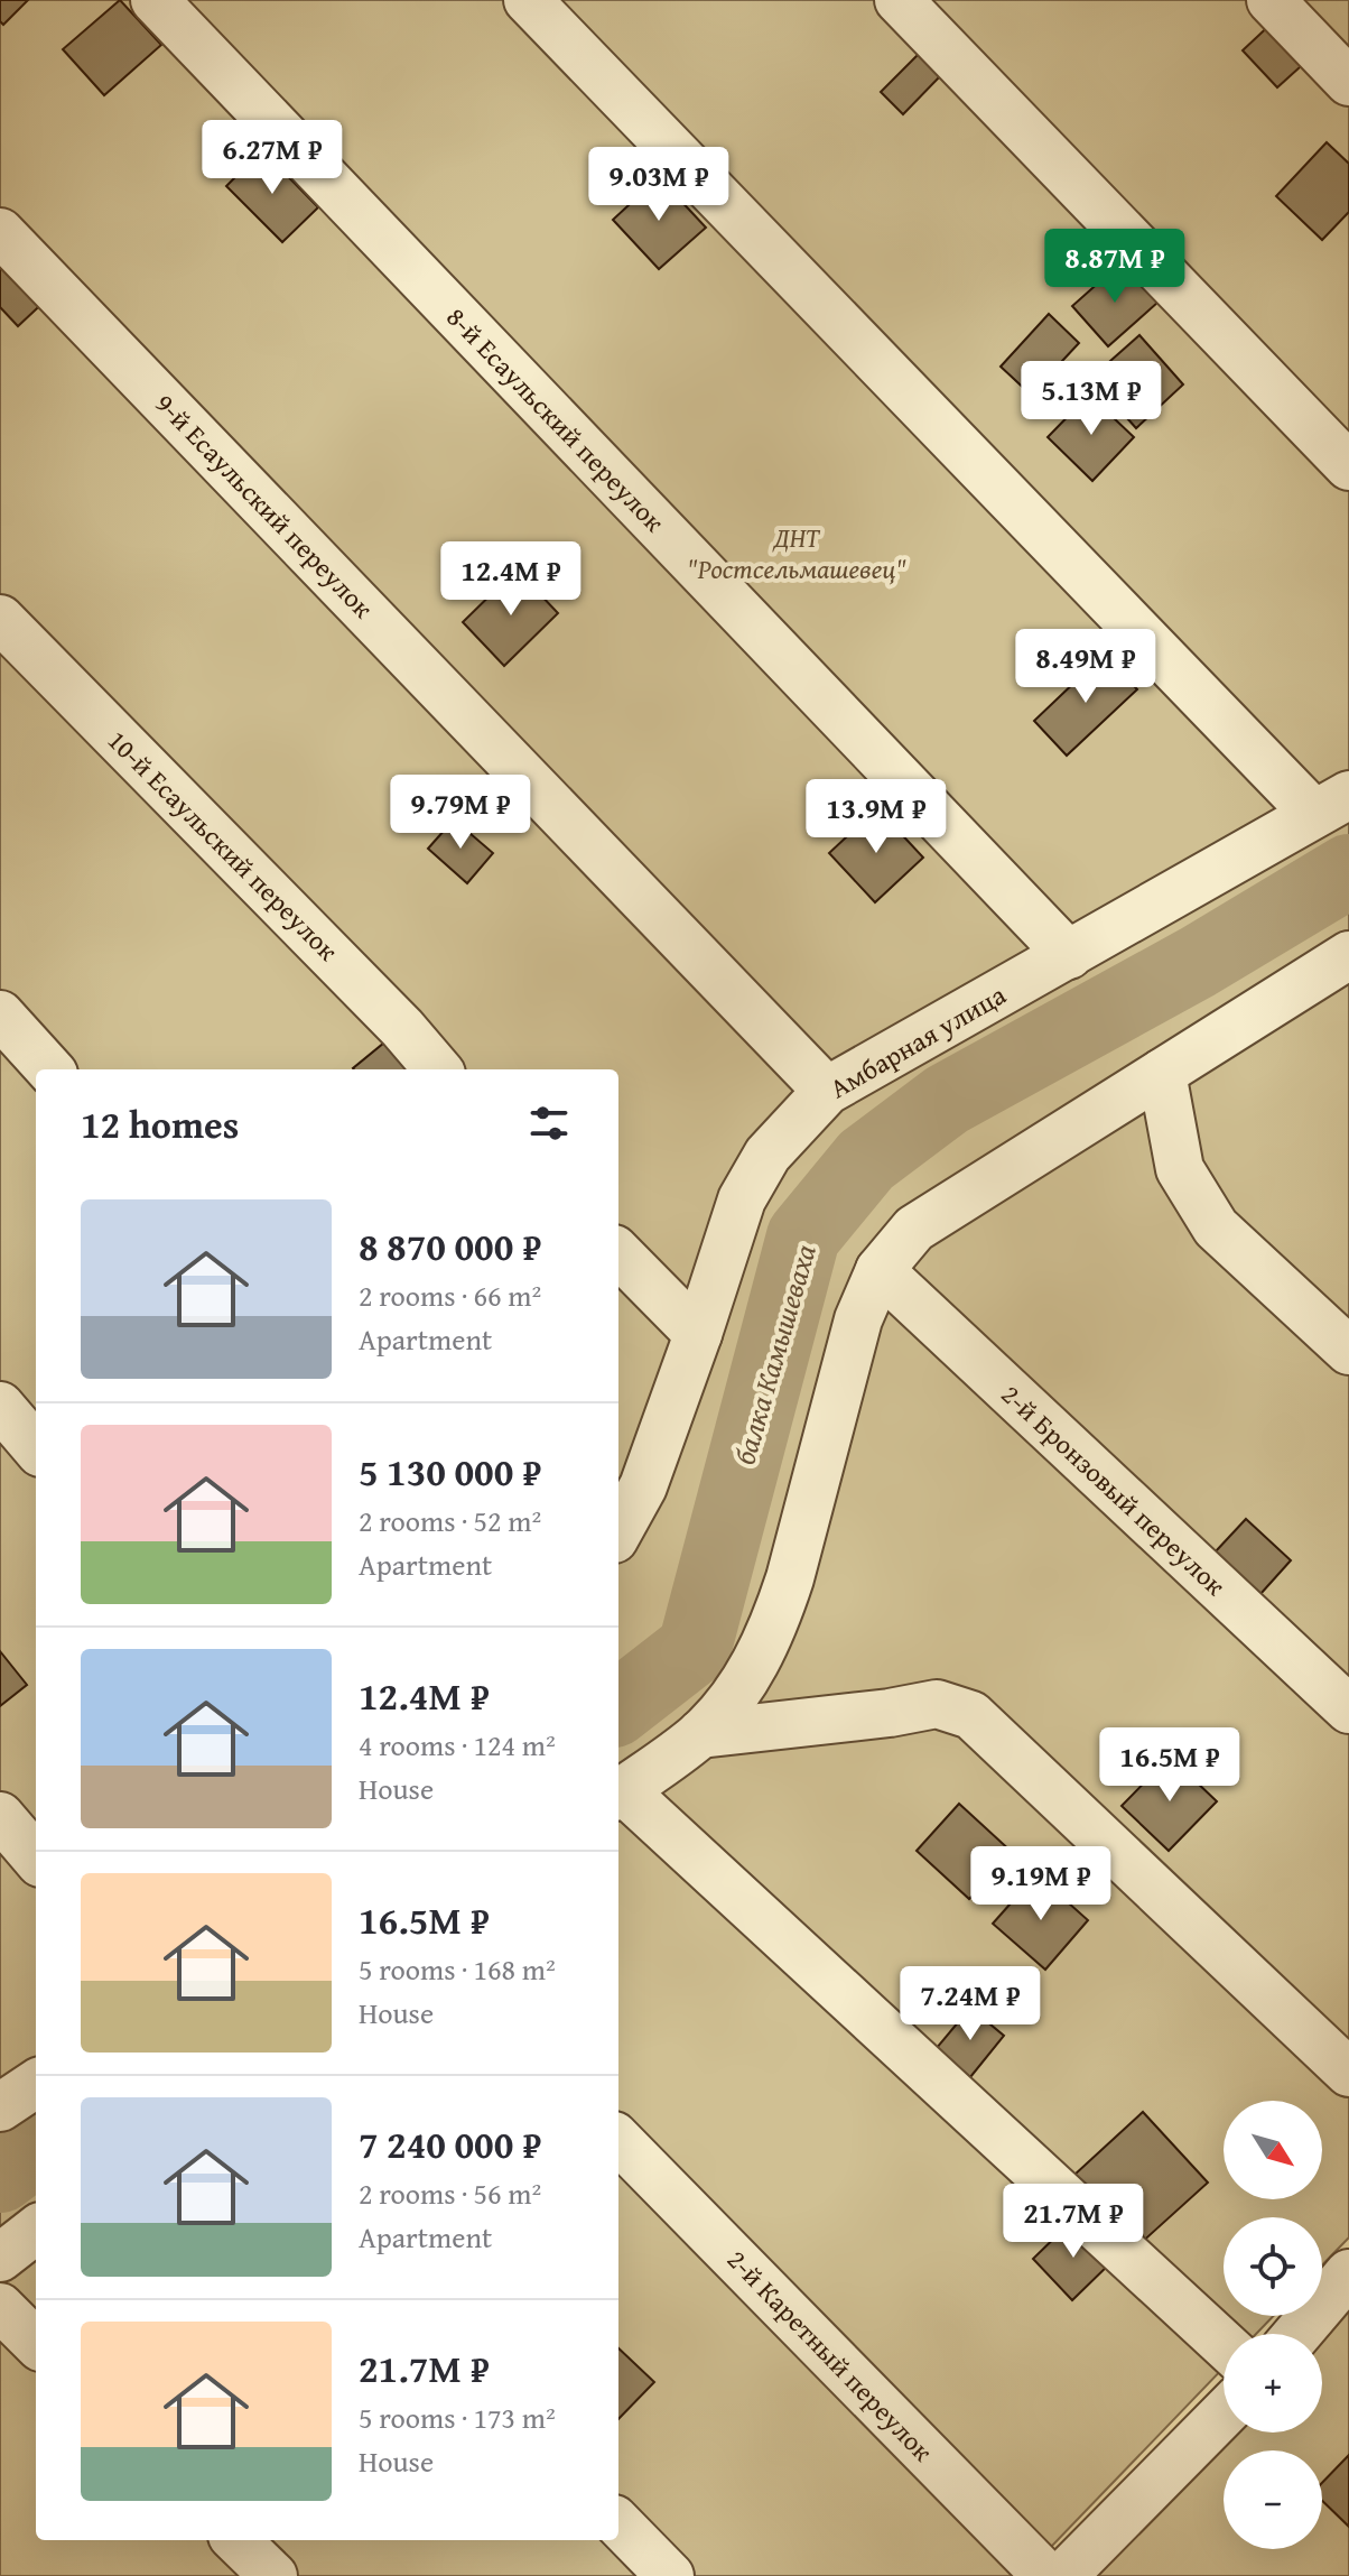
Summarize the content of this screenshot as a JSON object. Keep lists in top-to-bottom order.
{
  "streets": {
    "street": [
      "8-й Есаульский переулок",
      "9-й Есаульский переулок",
      "10-й Есаульский переулок",
      "Амбарная улица",
      "2-й Бронзовый переулок",
      "2-й Каретный переулок"
    ]
  },
  "crossings": [
    ["8-й Есаульский переулок", "Амбарная улица"],
    ["9-й Есаульский переулок", "Амбарная улица"]
  ],
  "water": ["балка Камышеваха"],
  "parks": ["ДНТ \"Ростсельмашевец\""],
  "north": "bottom right",
  "page": {
    "price": [
      "6.27M ₽",
      "9.03M ₽",
      "8.87M ₽",
      "5.13M ₽",
      "12.4M ₽",
      "8.49M ₽",
      "9.79M ₽",
      "13.9M ₽",
      "16.5M ₽",
      "9.19M ₽",
      "7.24M ₽",
      "21.7M ₽"
    ],
    "heading": "12 homes",
    "list": [
      {
        "name": "8 870 000 ₽",
        "note": "2 rooms · 66 m² · Apartment"
      },
      {
        "name": "5 130 000 ₽",
        "note": "2 rooms · 52 m² · Apartment"
      },
      {
        "name": "12.4M ₽",
        "note": "4 rooms · 124 m² · House"
      },
      {
        "name": "16.5M ₽",
        "note": "5 rooms · 168 m² · House"
      },
      {
        "name": "7 240 000 ₽",
        "note": "2 rooms · 56 m² · Apartment"
      },
      {
        "name": "21.7M ₽",
        "note": "5 rooms · 173 m² · House"
      }
    ],
    "map_buttons": ["+", "−"]
  }
}
